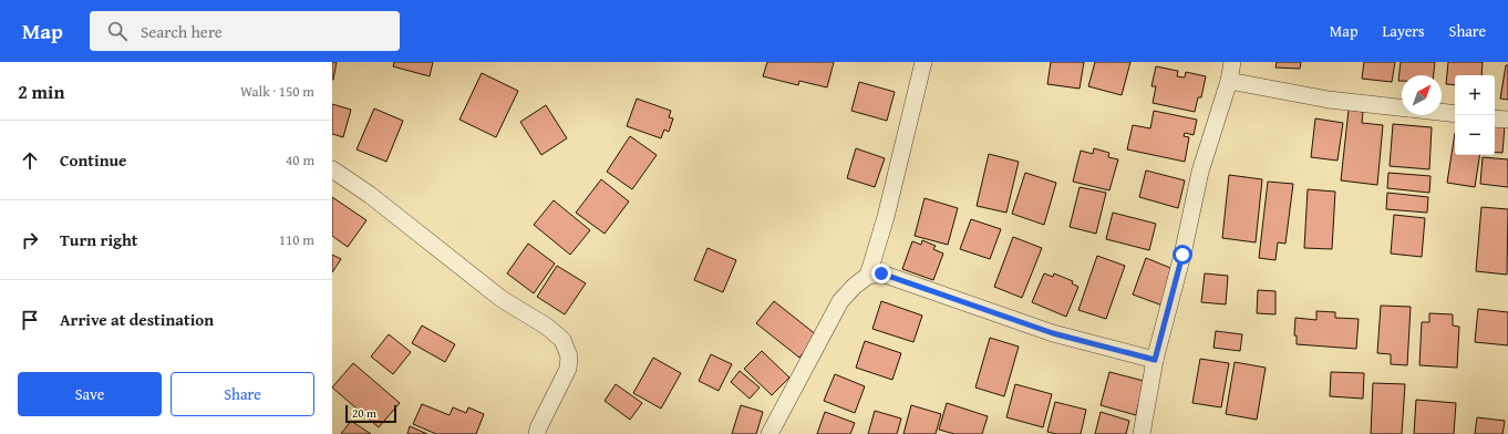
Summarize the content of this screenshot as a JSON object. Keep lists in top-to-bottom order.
{
  "scale_bar": "20 m",
  "north": "top right",
  "page": {
    "header": "Map",
    "search": "Search here",
    "nav": ["Map", "Layers", "Share"],
    "heading": ["2 min", "Walk · 150 m"],
    "map_buttons": ["+", "−"],
    "list": [
      ["Continue", "40 m"],
      ["Turn right", "110 m"],
      "Arrive at destination"
    ],
    "buttons": ["Save", "Share"],
    "scale": "20 m"
  }
}
